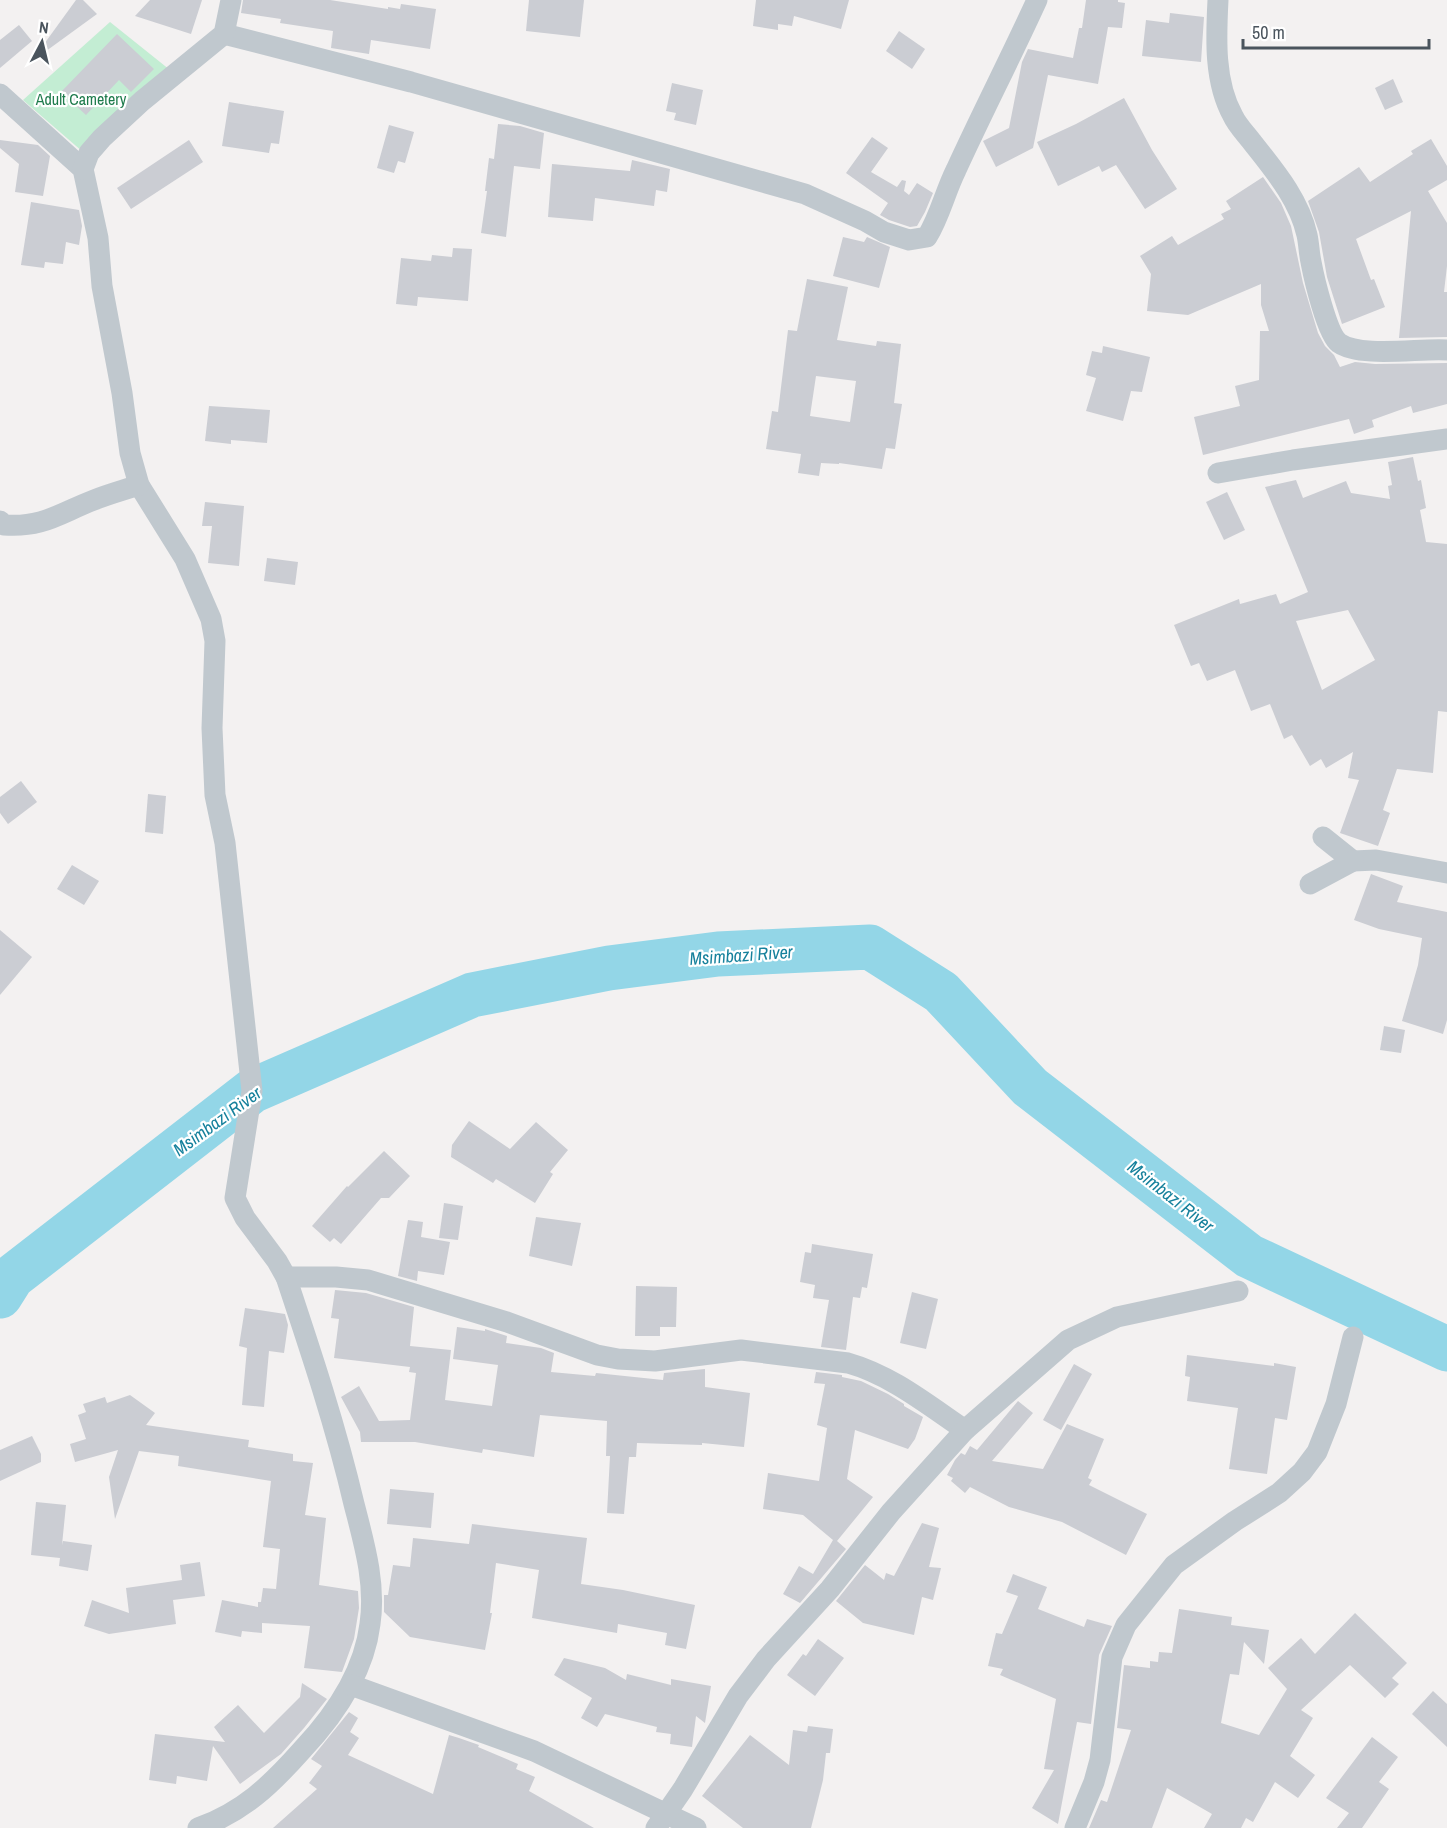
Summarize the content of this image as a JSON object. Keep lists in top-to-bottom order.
{
  "water": ["Msimbazi River"],
  "parks": ["Adult Cametery"],
  "scale_bar": "50 m",
  "north": "top"
}
